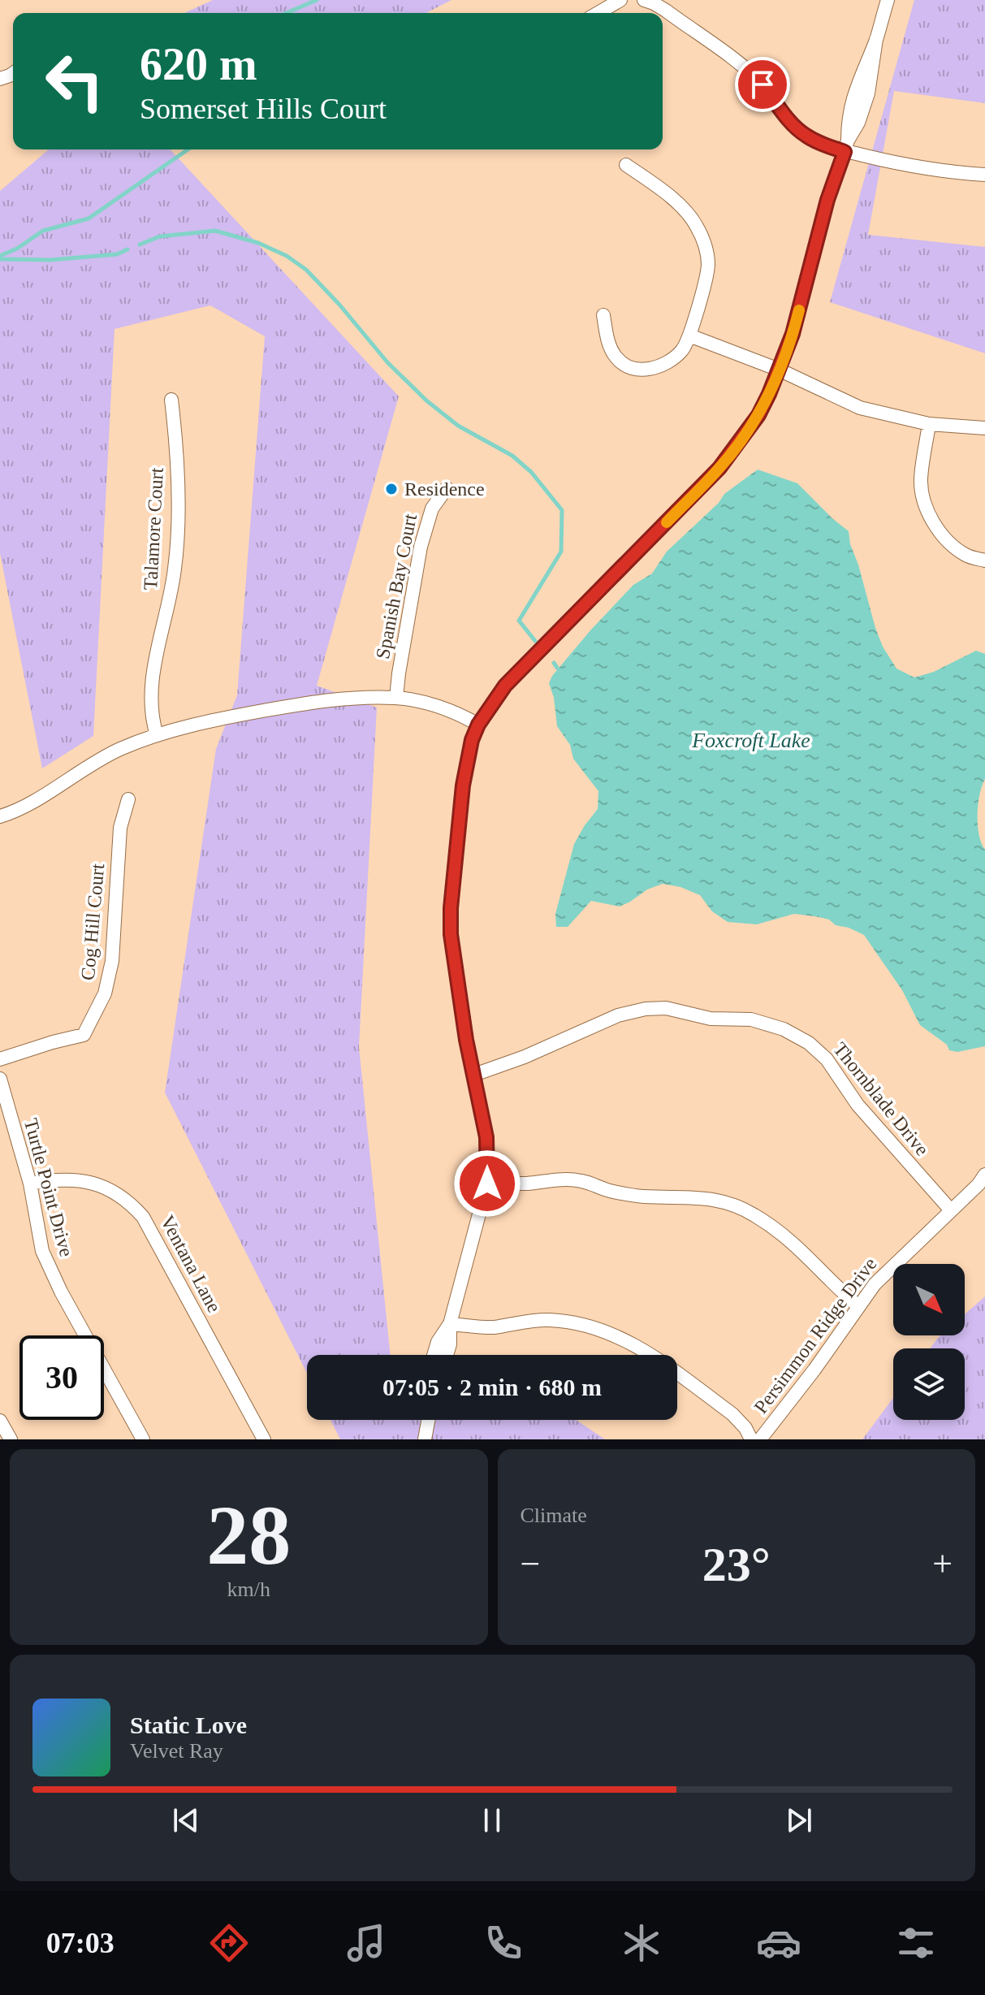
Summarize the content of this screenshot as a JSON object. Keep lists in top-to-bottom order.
{
  "streets": {
    "street": [
      "Talamore Court",
      "Spanish Bay Court",
      "Cog Hill Court",
      "Thornblade Drive",
      "Turtle Point Drive",
      "Ventana Lane",
      "Persimmon Ridge Drive"
    ]
  },
  "crossings": [
    ["Thornblade Drive", "Persimmon Ridge Drive"],
    ["Turtle Point Drive", "Ventana Lane"]
  ],
  "water": ["Foxcroft Lake"],
  "places": ["Residence"],
  "north": "bottom right",
  "page": {
    "turn": ["620 m", "Somerset Hills Court"],
    "limit": "30",
    "trip": "07:05 · 2 min · 680 m",
    "tile": [
      ["28", "km/h"],
      "Climate"
    ],
    "heat": ["−", "23°", "+"],
    "song": ["Static Love", "Velvet Ray"],
    "tabs": "07:03"
  }
}
